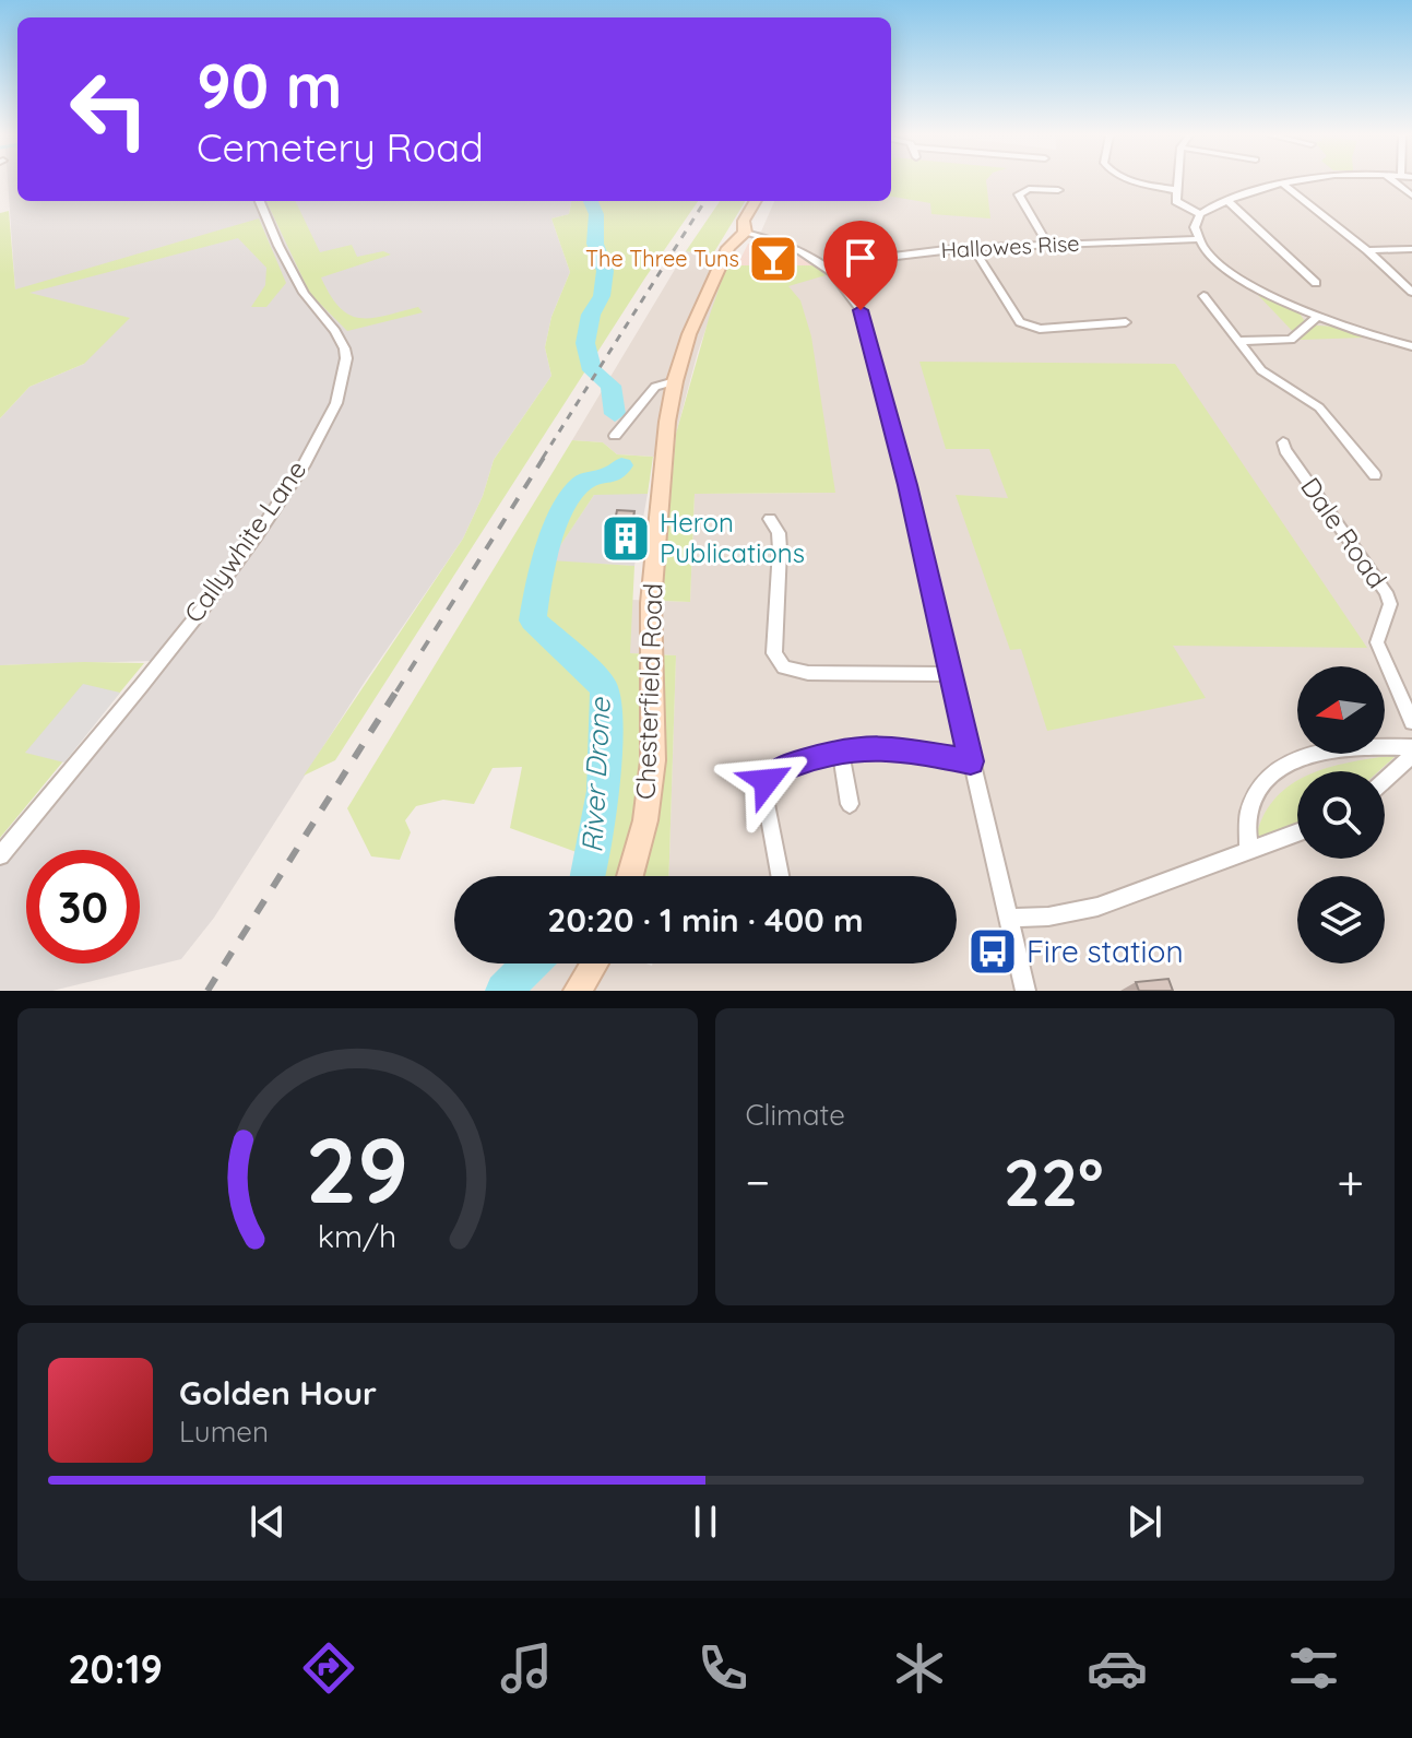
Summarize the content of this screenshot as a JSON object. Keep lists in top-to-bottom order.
{
  "streets": {
    "main road": ["Chesterfield Road"],
    "street": ["Hallowes Rise", "Dale Road", "Callywhite Lane"]
  },
  "water": ["River Drone"],
  "places": {
    "bar": ["The Three Tuns"],
    "building": ["Heron Publications"],
    "bus stop": ["Fire station"]
  },
  "north": "left",
  "page": {
    "turn": ["90 m", "Cemetery Road"],
    "limit": "30",
    "trip": "20:20 · 1 min · 400 m",
    "tile": "Climate",
    "heat": ["−", "22°", "+"],
    "song": ["Golden Hour", "Lumen"],
    "tabs": "20:19",
    "gauge": ["29", "km/h"]
  }
}
